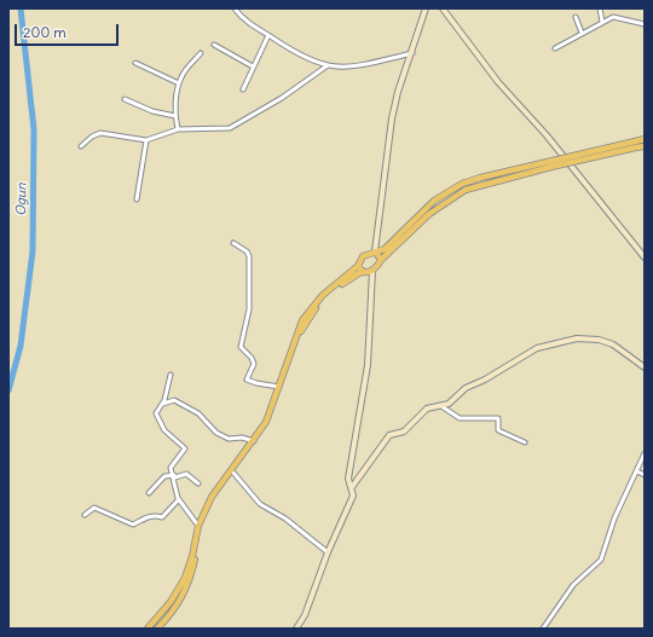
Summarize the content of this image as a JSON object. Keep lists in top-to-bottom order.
{
  "water": ["Ogun"],
  "scale_bar": "200 m"
}
